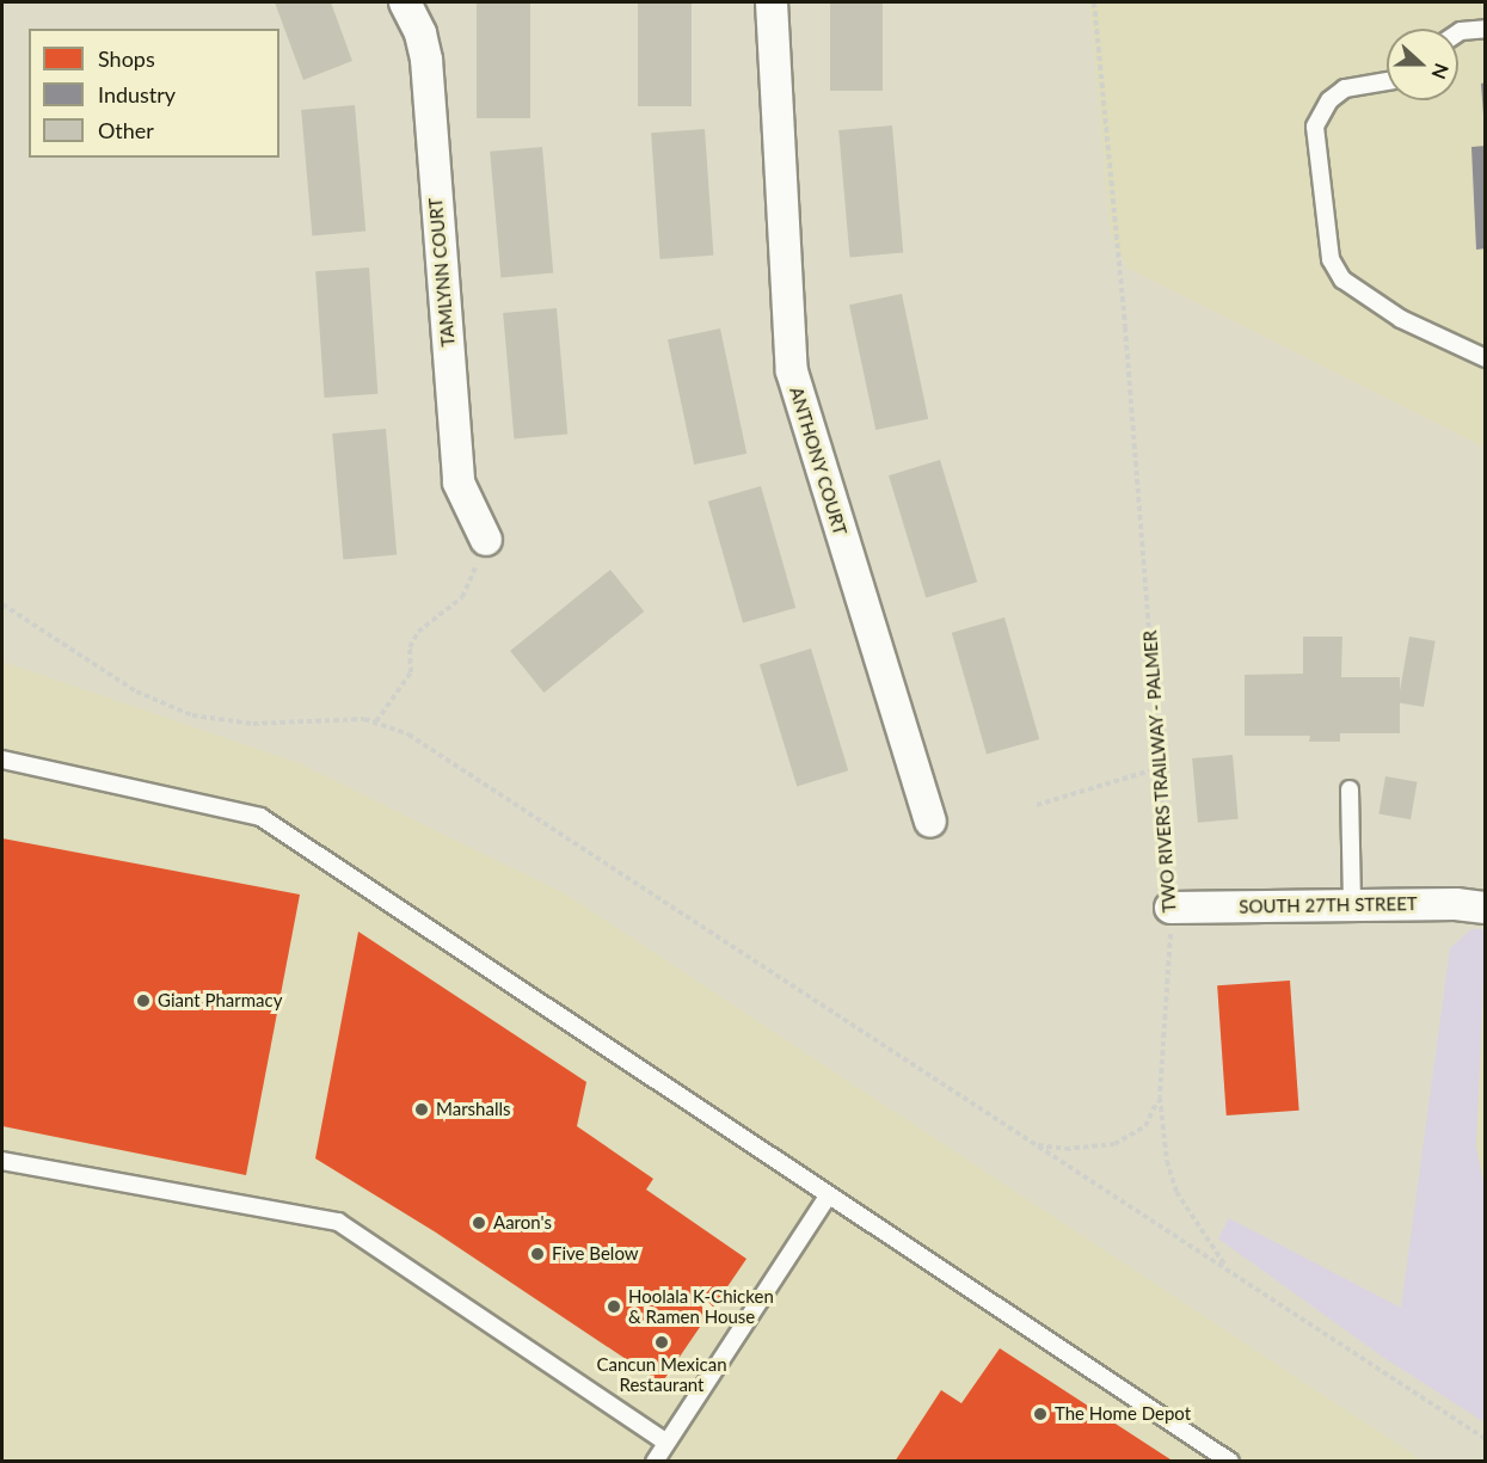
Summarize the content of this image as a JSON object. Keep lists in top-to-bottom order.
{
  "streets": {
    "street": ["TAMLYNN COURT", "ANTHONY COURT", "SOUTH 27TH STREET"],
    "path": ["TWO RIVERS TRAILWAY - PALMER"]
  },
  "crossings": [
    ["TWO RIVERS TRAILWAY - PALMER", "SOUTH 27TH STREET"]
  ],
  "places": [
    "Giant Pharmacy",
    "Marshalls",
    "Aaron's",
    "Five Below",
    "Hoolala K-Chicken & Ramen House",
    "Cancun Mexican Restaurant",
    "The Home Depot"
  ],
  "legend": ["Shops", "Industry", "Other"],
  "north": "right"
}
